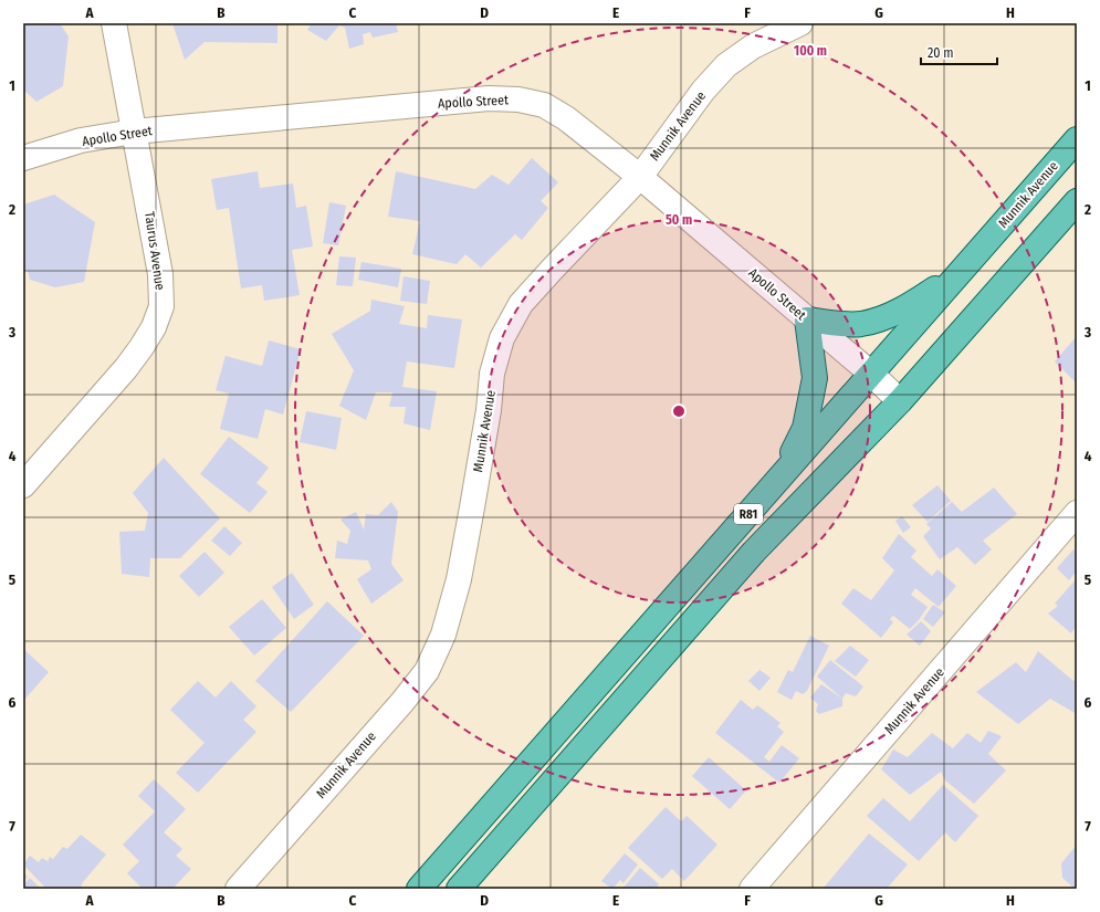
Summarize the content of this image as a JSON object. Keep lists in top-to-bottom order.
{
  "streets": {
    "main road": ["Munnik Avenue", "R81"],
    "street": ["Apollo Street", "Taurus Avenue"]
  },
  "crossings": [
    ["Apollo Street", "Munnik Avenue"],
    ["Apollo Street", "Taurus Avenue"],
    ["Apollo Street", "R81"]
  ],
  "scale_bar": "20 m",
  "grid": {
    "columns": [
      "A",
      "B",
      "C",
      "D",
      "E",
      "F",
      "G",
      "H"
    ],
    "rows": [
      "1",
      "2",
      "3",
      "4",
      "5",
      "6",
      "7"
    ]
  },
  "rings": ["100 m", "50 m"]
}
